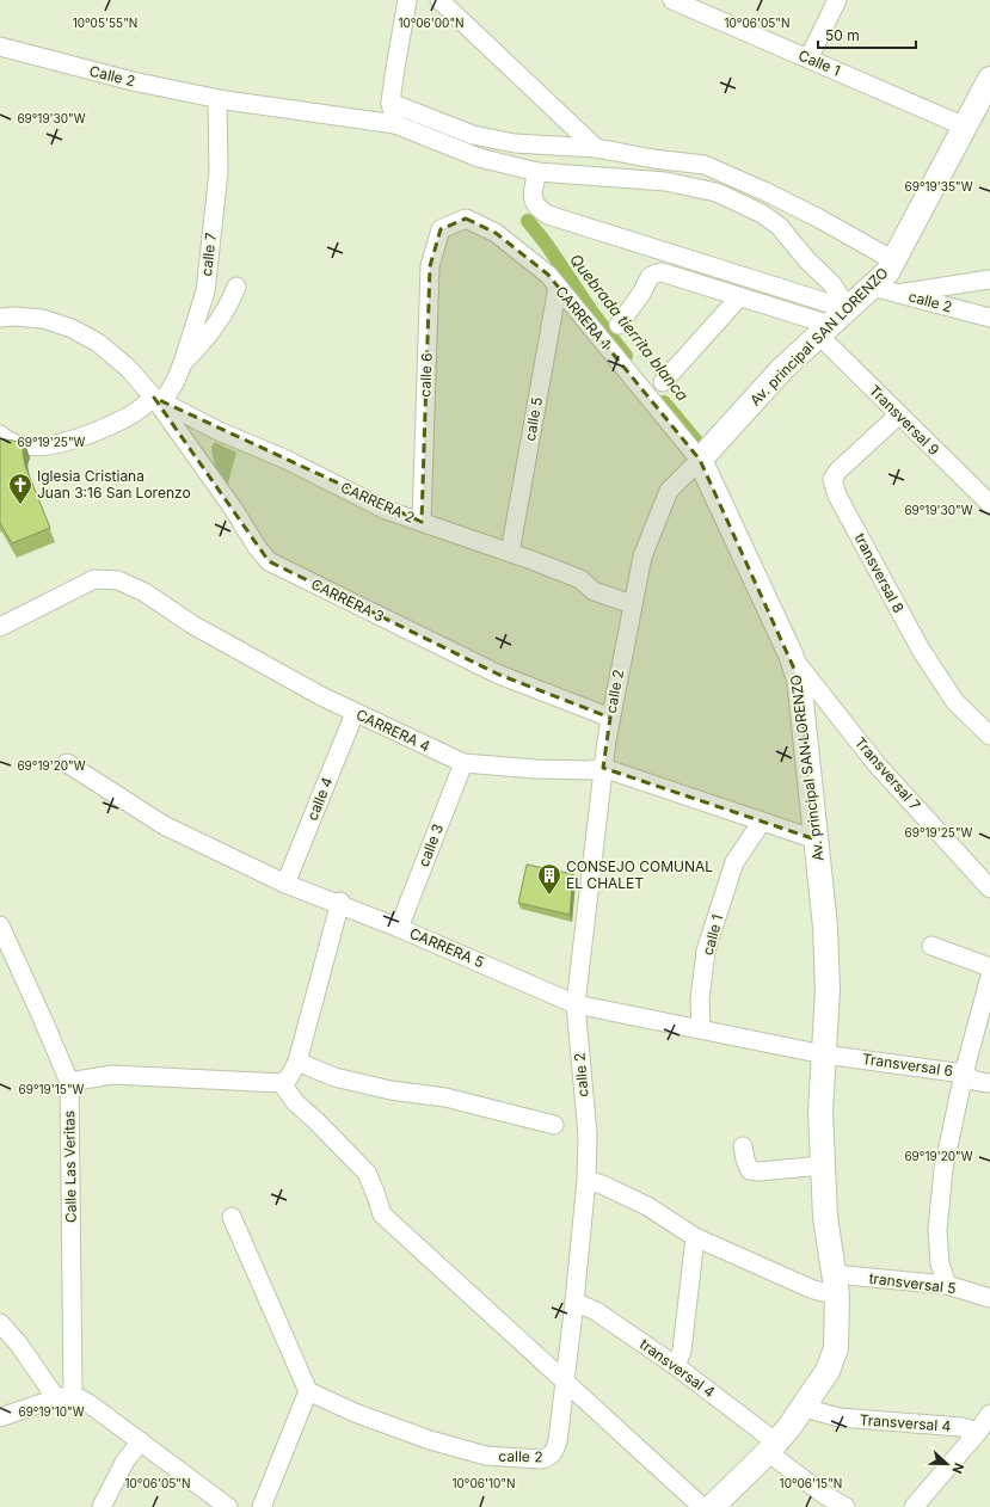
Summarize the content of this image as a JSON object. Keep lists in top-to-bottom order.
{
  "streets": {
    "main road": ["Av. principal SAN LORENZO"],
    "street": [
      "Calle 1",
      "Calle 2",
      "calle 7",
      "calle 2",
      "CARRERA 1",
      "calle 6",
      "calle 5",
      "Transversal 9",
      "CARRERA 2",
      "transversal 8",
      "CARRERA 3",
      "CARRERA 4",
      "Transversal 7",
      "calle 4",
      "calle 3",
      "calle 1",
      "CARRERA 5",
      "Transversal 6",
      "Calle Las Veritas",
      "transversal 5",
      "transversal 4",
      "Transversal 4"
    ]
  },
  "crossings": [
    ["Calle 1", "Av. principal SAN LORENZO"],
    ["Calle 2", "calle 7"],
    ["Calle 2", "Av. principal SAN LORENZO"],
    ["Calle 2", "Transversal 9"],
    ["calle 7", "CARRERA 2"],
    ["calle 7", "CARRERA 3"],
    ["calle 2", "CARRERA 1"],
    ["calle 2", "Av. principal SAN LORENZO"],
    ["calle 2", "CARRERA 2"],
    ["calle 2", "CARRERA 3"],
    ["calle 2", "CARRERA 4"],
    ["calle 2", "CARRERA 5"],
    ["calle 2", "transversal 5"],
    ["calle 2", "transversal 4"],
    ["CARRERA 1", "Av. principal SAN LORENZO"],
    ["CARRERA 1", "calle 6"],
    ["CARRERA 1", "calle 5"],
    ["Av. principal SAN LORENZO", "Transversal 9"],
    ["Av. principal SAN LORENZO", "CARRERA 4"],
    ["Av. principal SAN LORENZO", "Transversal 7"],
    ["Av. principal SAN LORENZO", "CARRERA 5"],
    ["Av. principal SAN LORENZO", "Transversal 6"],
    ["Av. principal SAN LORENZO", "transversal 5"],
    ["Av. principal SAN LORENZO", "transversal 4"],
    ["Av. principal SAN LORENZO", "Transversal 4"],
    ["calle 6", "CARRERA 2"],
    ["calle 5", "CARRERA 2"],
    ["Transversal 9", "transversal 8"],
    ["CARRERA 2", "CARRERA 3"],
    ["CARRERA 4", "calle 4"],
    ["CARRERA 4", "calle 3"],
    ["CARRERA 4", "calle 1"],
    ["calle 4", "CARRERA 5"],
    ["calle 3", "CARRERA 5"],
    ["calle 1", "CARRERA 5"],
    ["CARRERA 5", "Transversal 6"]
  ],
  "water": ["Quebrada tierrita blanca"],
  "places": {
    "church": ["Iglesia Cristiana Juan 3:16 San Lorenzo"],
    "building": ["CONSEJO COMUNAL EL CHALET"]
  },
  "scale_bar": "50 m",
  "north": "right",
  "coordinates": [
    "10°06'00\"N",
    "10°05'55\"N",
    "10°06'05\"N",
    "69°19'30\"W",
    "69°19'35\"W",
    "69°19'25\"W",
    "69°19'20\"W",
    "69°19'15\"W",
    "69°19'10\"W",
    "10°06'10\"N",
    "10°06'15\"N"
  ]
}
